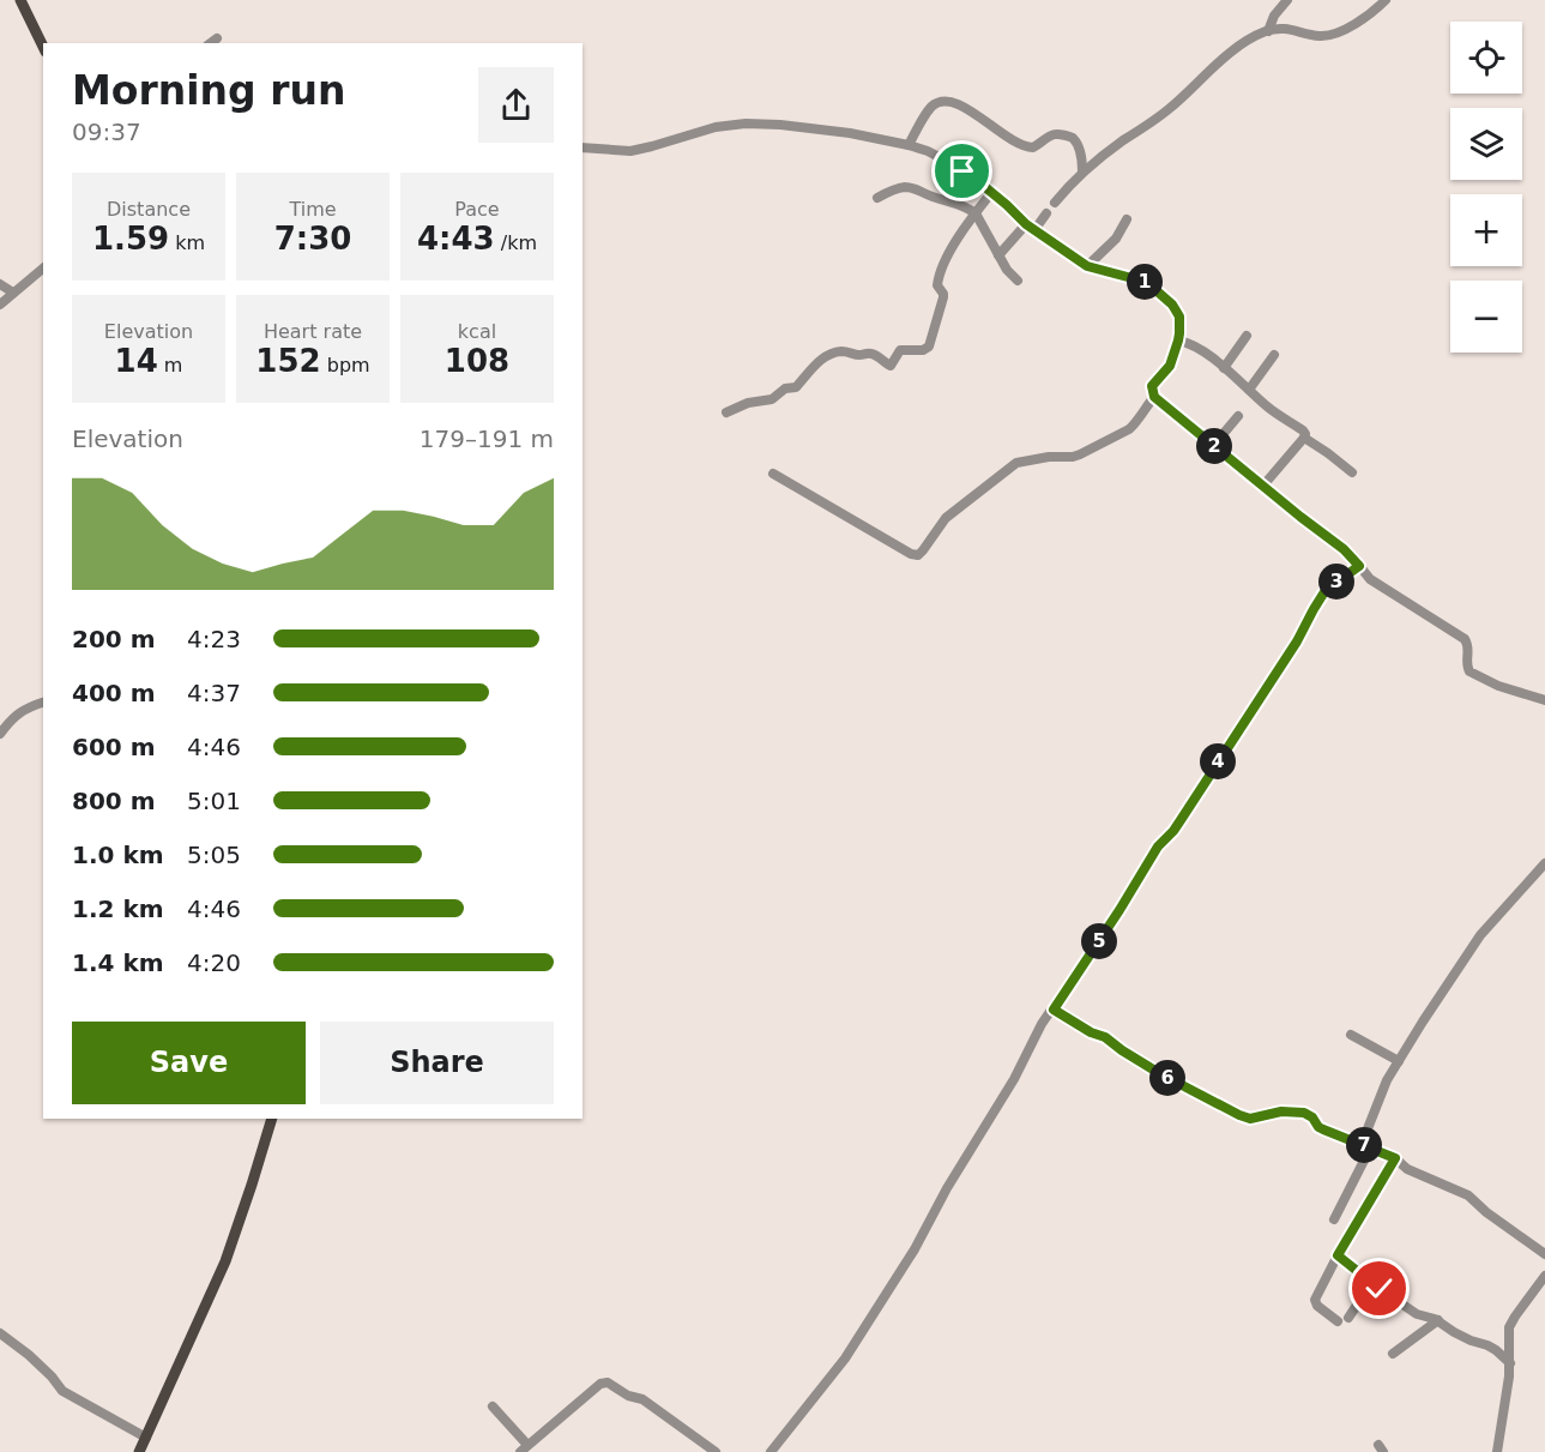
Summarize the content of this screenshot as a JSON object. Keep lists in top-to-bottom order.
{
  "page": {
    "map_buttons": ["+", "−"],
    "heading": ["Morning run", "09:37"],
    "stats": [
      ["Distance", "1.59 km"],
      ["Time", "7:30"],
      ["Pace", "4:43 /km"],
      ["Elevation", "14 m"],
      ["Heart rate", "152 bpm"],
      ["kcal", "108"]
    ],
    "pins": [
      "1",
      "2",
      "3",
      "4",
      "5",
      "6",
      "7"
    ],
    "chart": ["Elevation", "179–191 m"],
    "list": [
      {
        "name": "200 m",
        "note": "4:23"
      },
      {
        "name": "400 m",
        "note": "4:37"
      },
      {
        "name": "600 m",
        "note": "4:46"
      },
      {
        "name": "800 m",
        "note": "5:01"
      },
      {
        "name": "1.0 km",
        "note": "5:05"
      },
      {
        "name": "1.2 km",
        "note": "4:46"
      },
      {
        "name": "1.4 km",
        "note": "4:20"
      }
    ],
    "buttons": ["Save", "Share"]
  }
}
